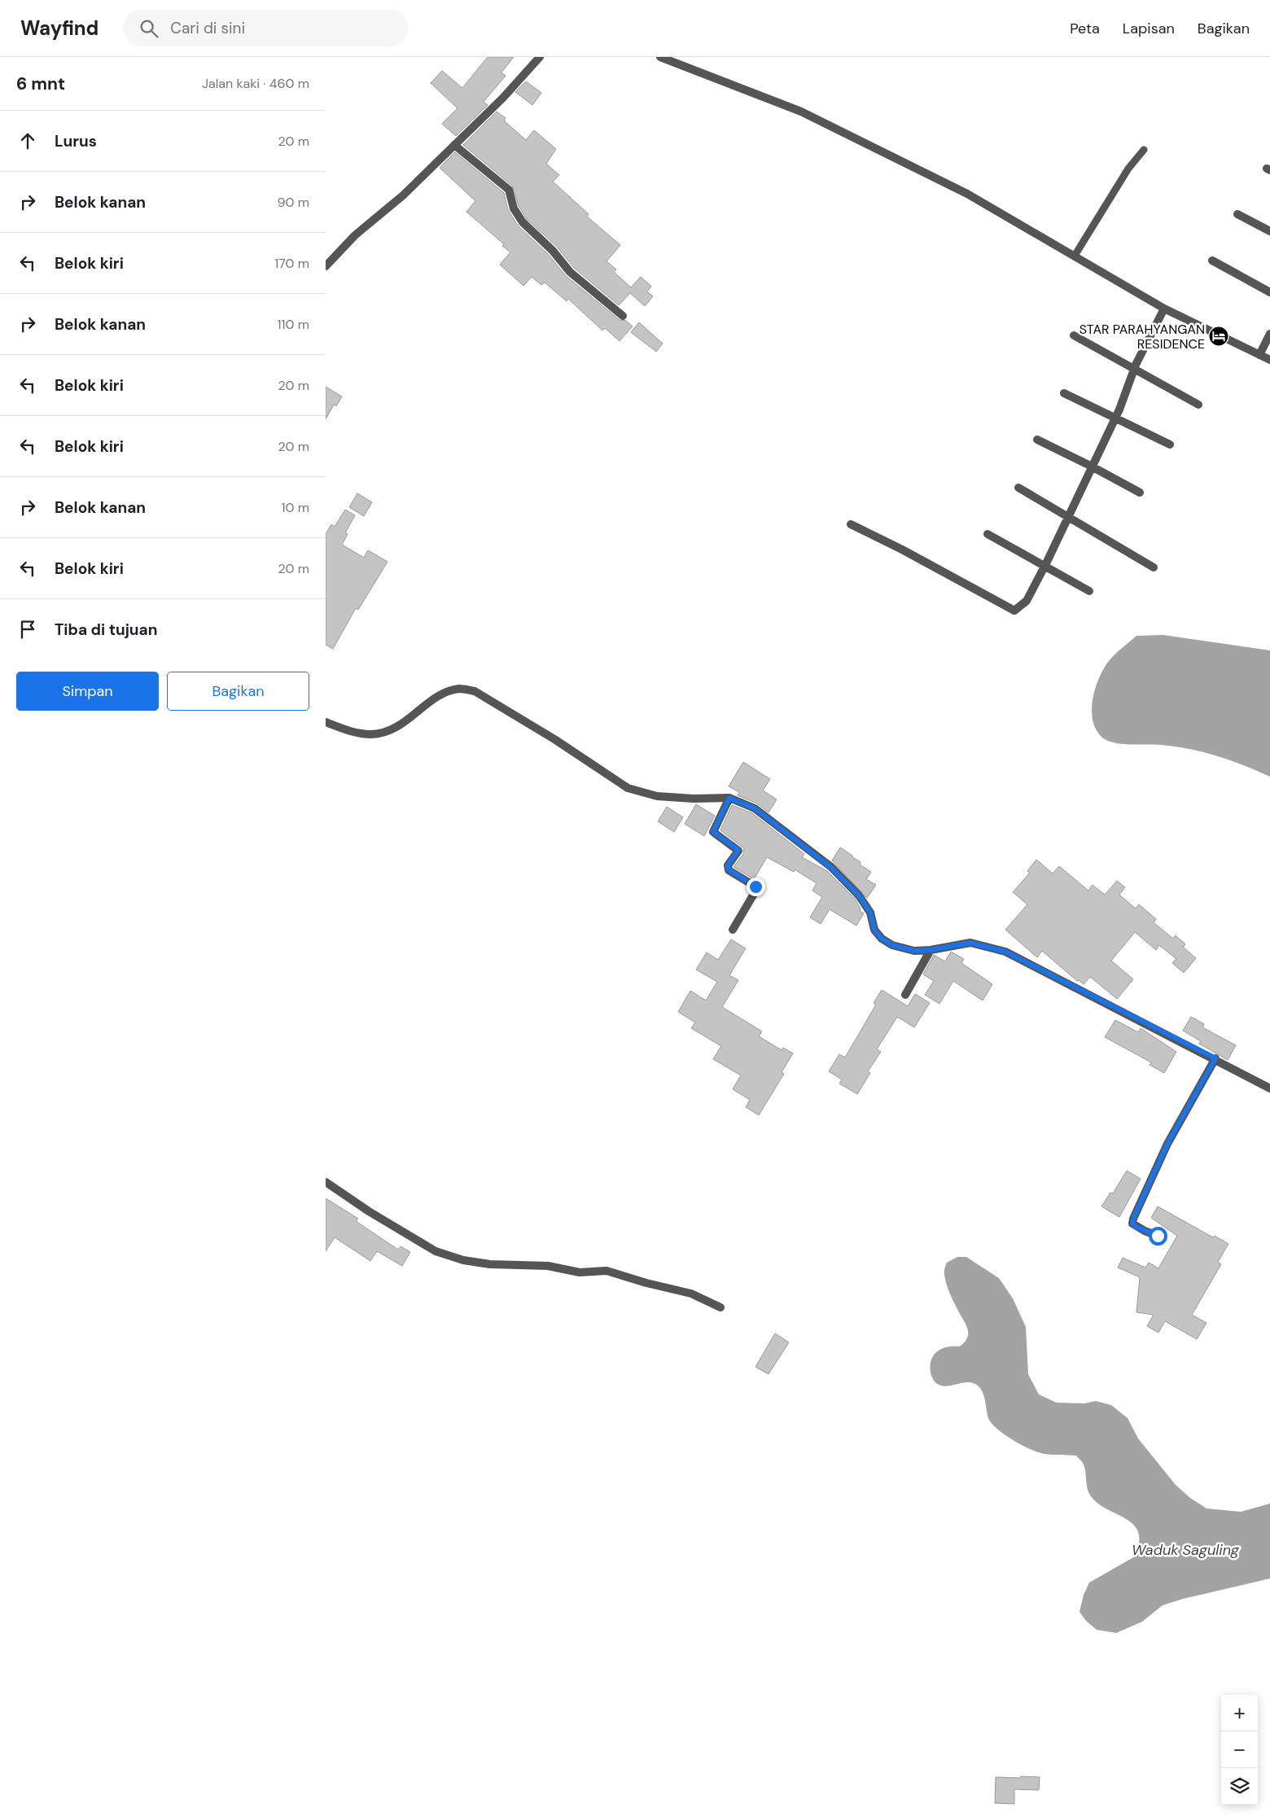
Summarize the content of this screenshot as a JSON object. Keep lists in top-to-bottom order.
{
  "water": ["Waduk Saguling"],
  "places": {
    "hotel": ["STAR PARAHYANGAN RESIDENCE"]
  },
  "page": {
    "header": "Wayfind",
    "search": "Cari di sini",
    "nav": ["Peta", "Lapisan", "Bagikan"],
    "heading": ["6 mnt", "Jalan kaki · 460 m"],
    "list": [
      ["Lurus", "20 m"],
      ["Belok kanan", "90 m"],
      ["Belok kiri", "170 m"],
      ["Belok kanan", "110 m"],
      ["Belok kiri", "20 m"],
      ["Belok kiri", "20 m"],
      ["Belok kanan", "10 m"],
      ["Belok kiri", "20 m"],
      "Tiba di tujuan"
    ],
    "buttons": ["Simpan", "Bagikan"],
    "map_buttons": ["+", "−"]
  }
}
